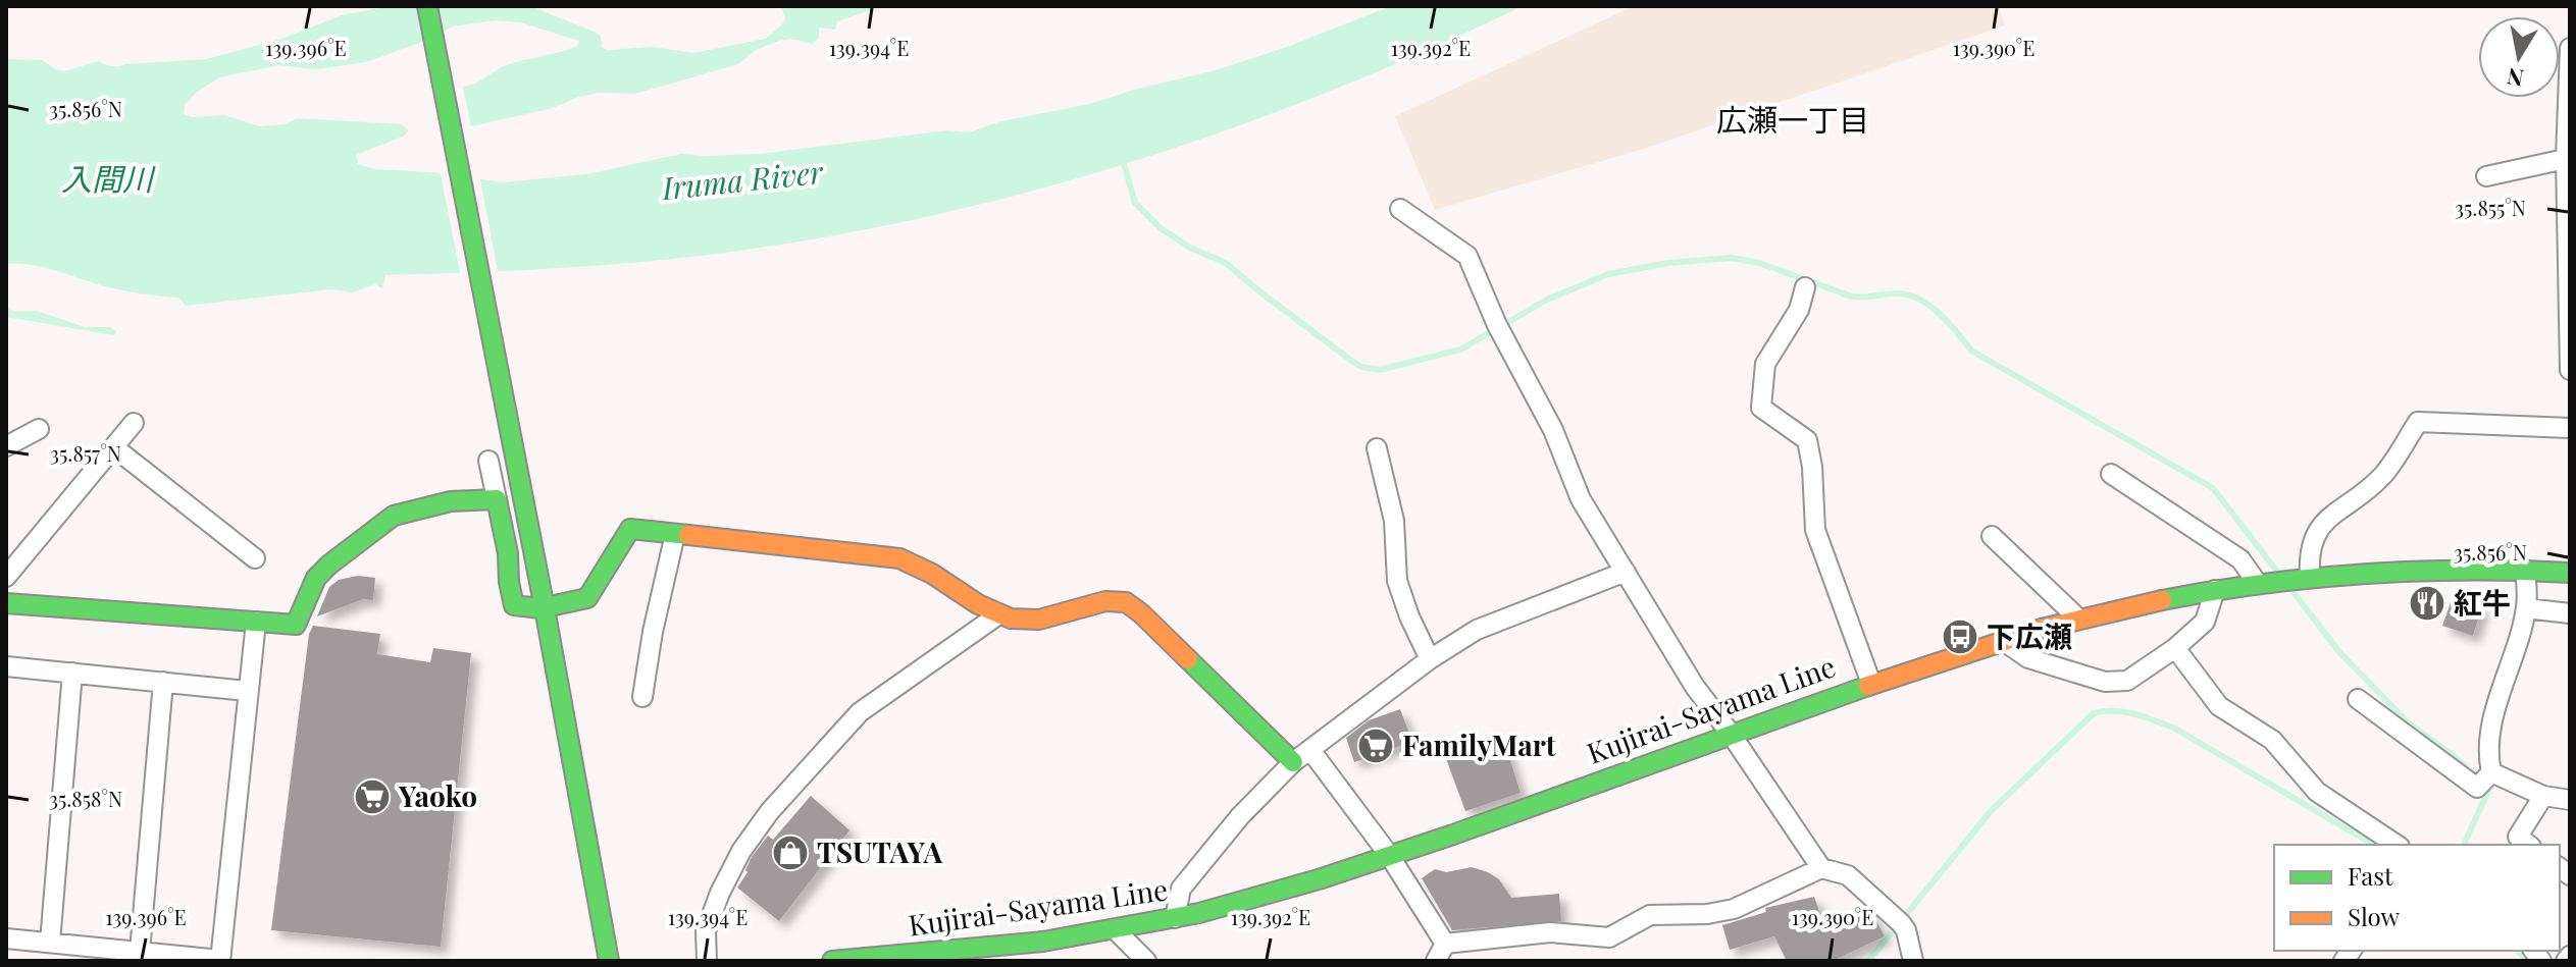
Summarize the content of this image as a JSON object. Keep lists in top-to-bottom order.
{
  "streets": {
    "street": ["Kujirai-Sayama Line"]
  },
  "districts": ["広瀬一丁目"],
  "water": ["入間川", "Iruma River"],
  "places": {
    "restaurant": ["紅牛"],
    "bus stop": ["下広瀬"],
    "supermarket": ["FamilyMart", "Yaoko"],
    "shop": ["TSUTAYA"]
  },
  "legend": ["Fast", "Slow"],
  "north": "bottom",
  "coordinates": [
    "139.396°E",
    "139.394°E",
    "139.392°E",
    "139.390°E",
    "35.856°N",
    "35.855°N",
    "35.857°N",
    "35.858°N"
  ]
}
